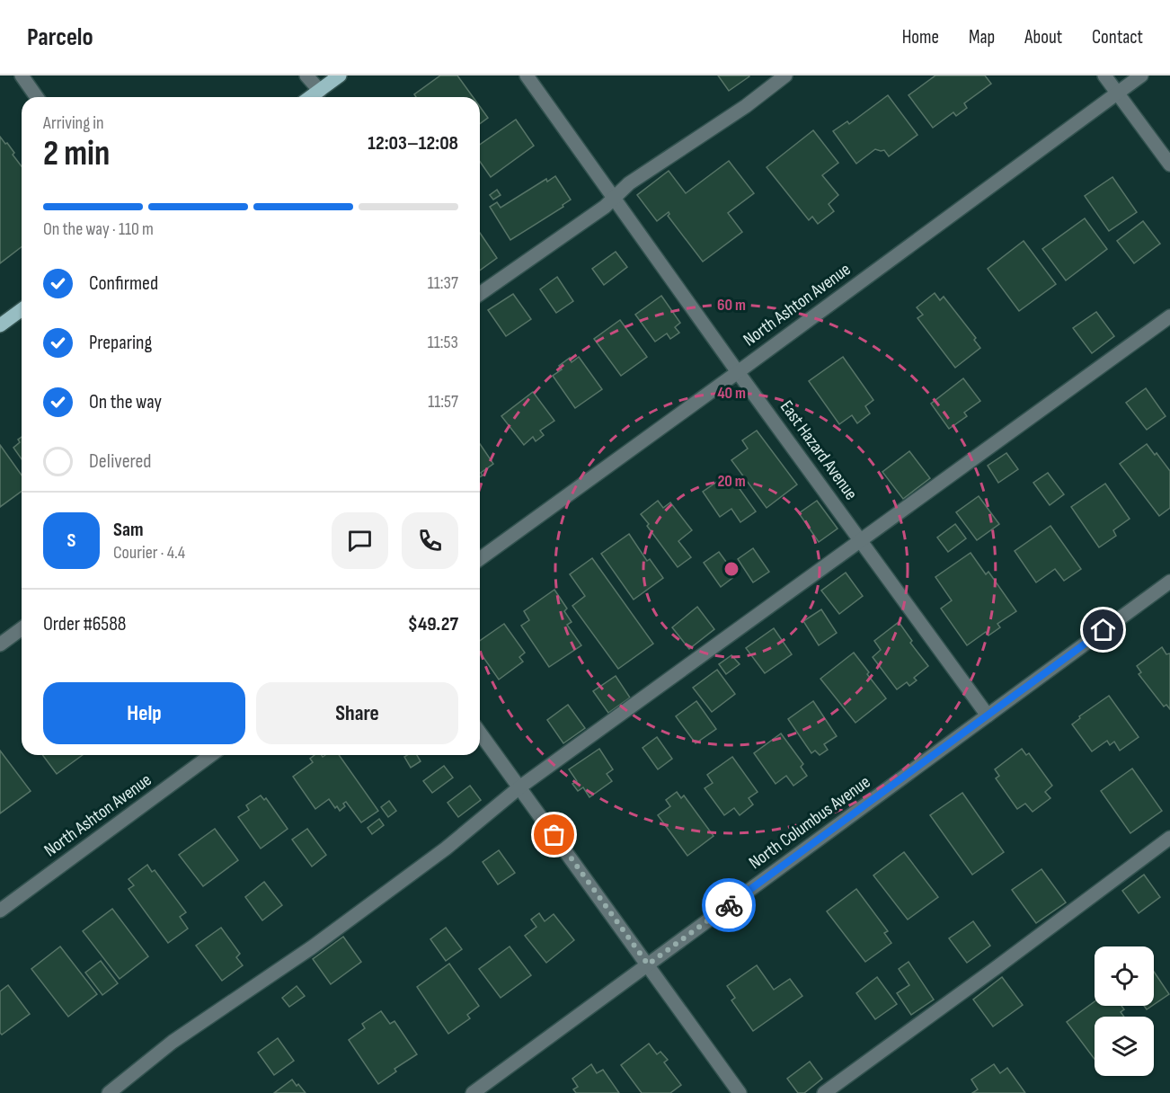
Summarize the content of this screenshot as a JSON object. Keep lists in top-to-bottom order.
{
  "streets": {
    "street": ["North Ashton Avenue", "East Hazard Avenue", "North Columbus Avenue"]
  },
  "crossings": [
    ["North Ashton Avenue", "East Hazard Avenue"],
    ["East Hazard Avenue", "North Columbus Avenue"]
  ],
  "page": {
    "header": "Parcelo",
    "nav": [
      "Home",
      "Map",
      "About",
      "Contact"
    ],
    "heading": ["2 min", "Arriving in", "12:03–12:08"],
    "panel": [
      "Sam",
      "Courier · 4.4",
      "Order #6588",
      "$49.27"
    ],
    "bar": "On the way · 110 m",
    "list": [
      ["Confirmed", "11:37"],
      ["Preparing", "11:53"],
      ["On the way", "11:57"],
      "Delivered"
    ],
    "round": "S",
    "buttons": ["Help", "Share"]
  },
  "rings": ["60 m", "40 m", "20 m"]
}
